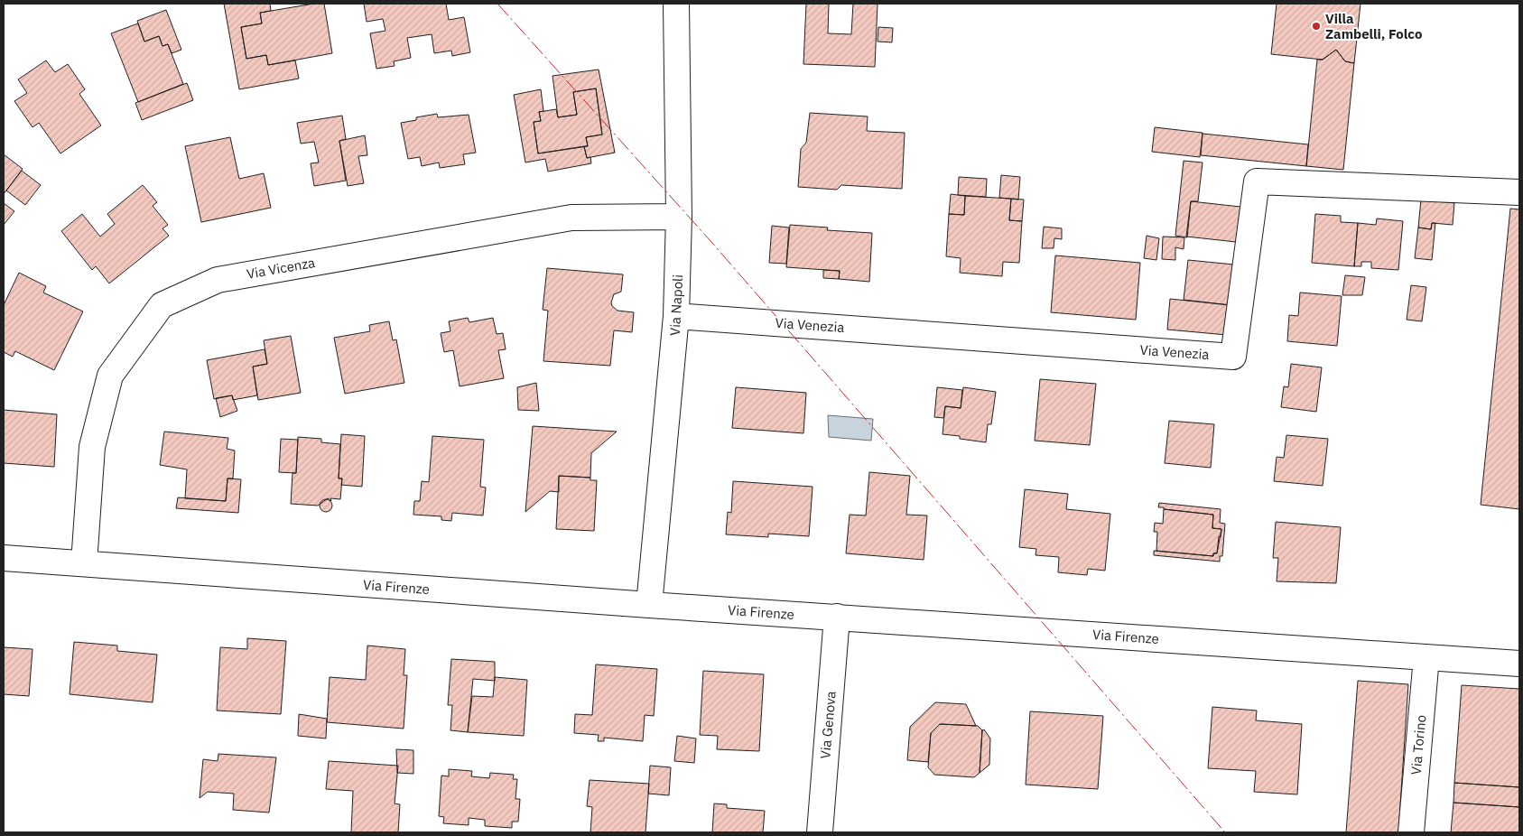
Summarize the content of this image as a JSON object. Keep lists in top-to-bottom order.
{
  "streets": {
    "street": [
      "Via Vicenza",
      "Via Napoli",
      "Via Venezia",
      "Via Firenze",
      "Via Genova",
      "Via Torino"
    ]
  },
  "crossings": [
    ["Via Vicenza", "Via Napoli"],
    ["Via Vicenza", "Via Firenze"],
    ["Via Napoli", "Via Venezia"],
    ["Via Napoli", "Via Firenze"],
    ["Via Firenze", "Via Genova"],
    ["Via Firenze", "Via Torino"]
  ],
  "places": ["Villa Zambelli, Folco"]
}
